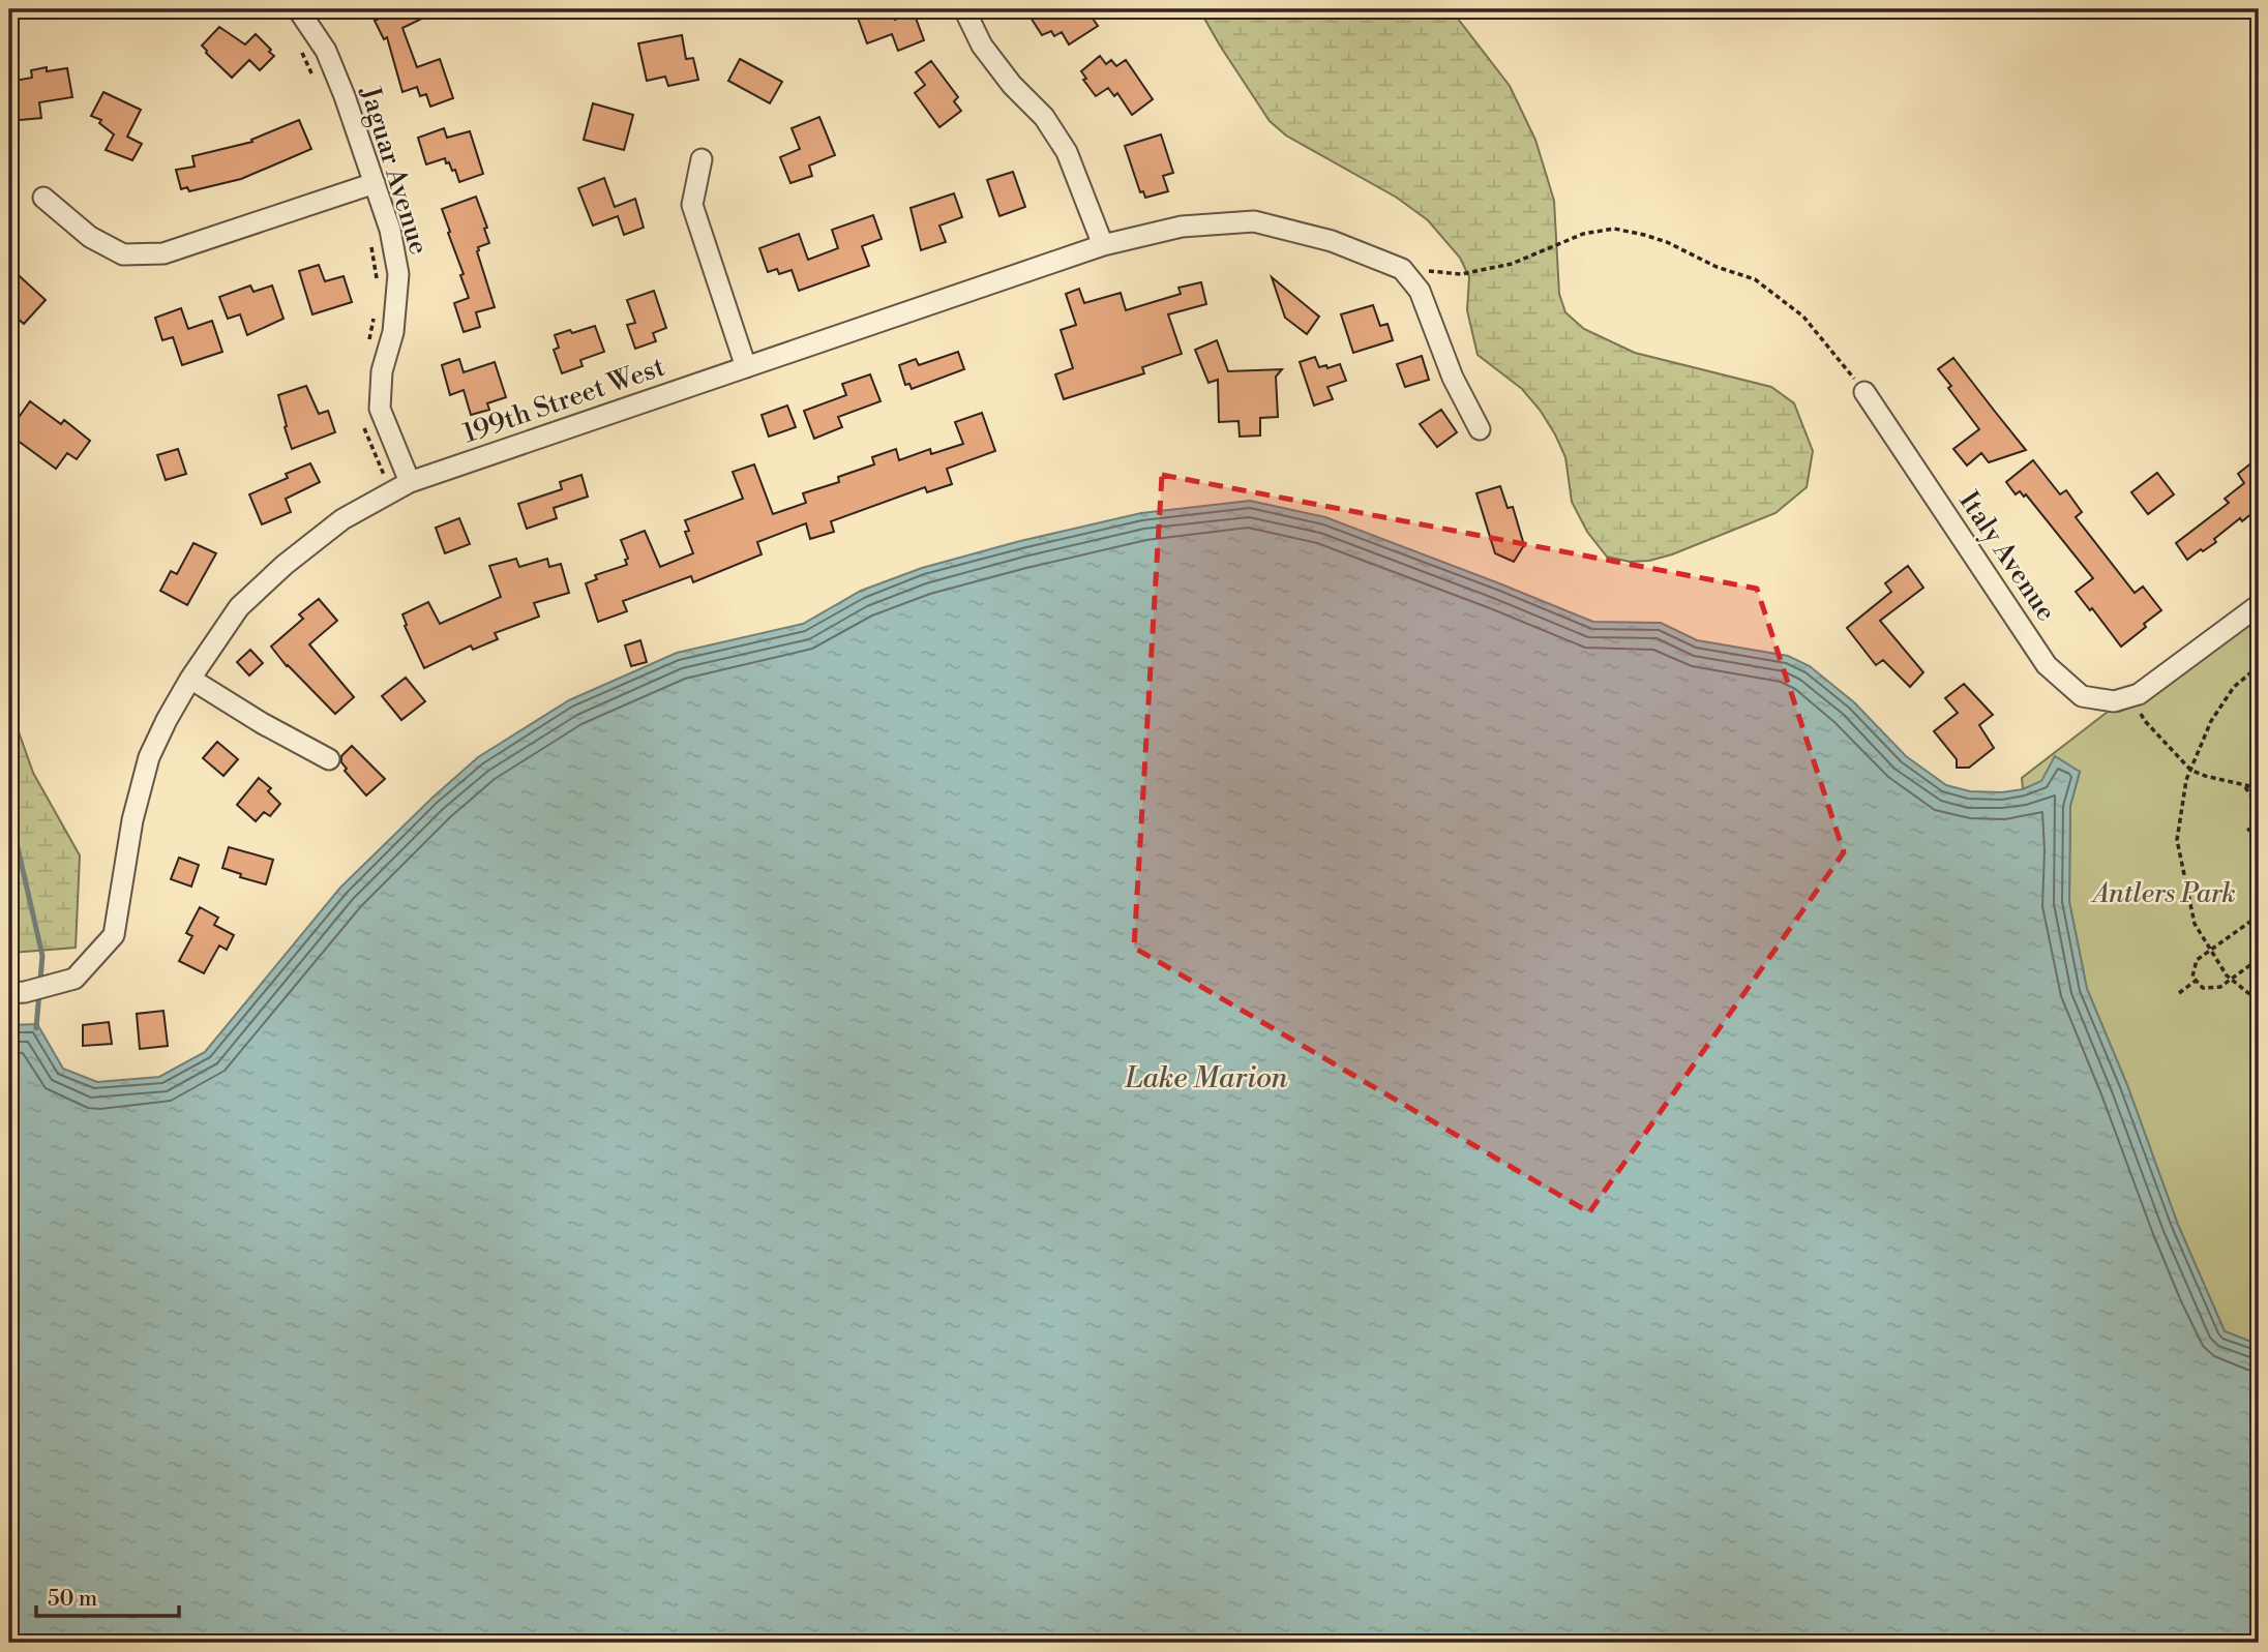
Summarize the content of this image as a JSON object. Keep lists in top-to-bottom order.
{
  "streets": {
    "street": ["Jaguar Avenue", "199th Street West", "Italy Avenue"]
  },
  "crossings": [
    ["Jaguar Avenue", "199th Street West"]
  ],
  "water": ["Lake Marion"],
  "parks": ["Antlers Park"],
  "scale_bar": "50 m"
}
